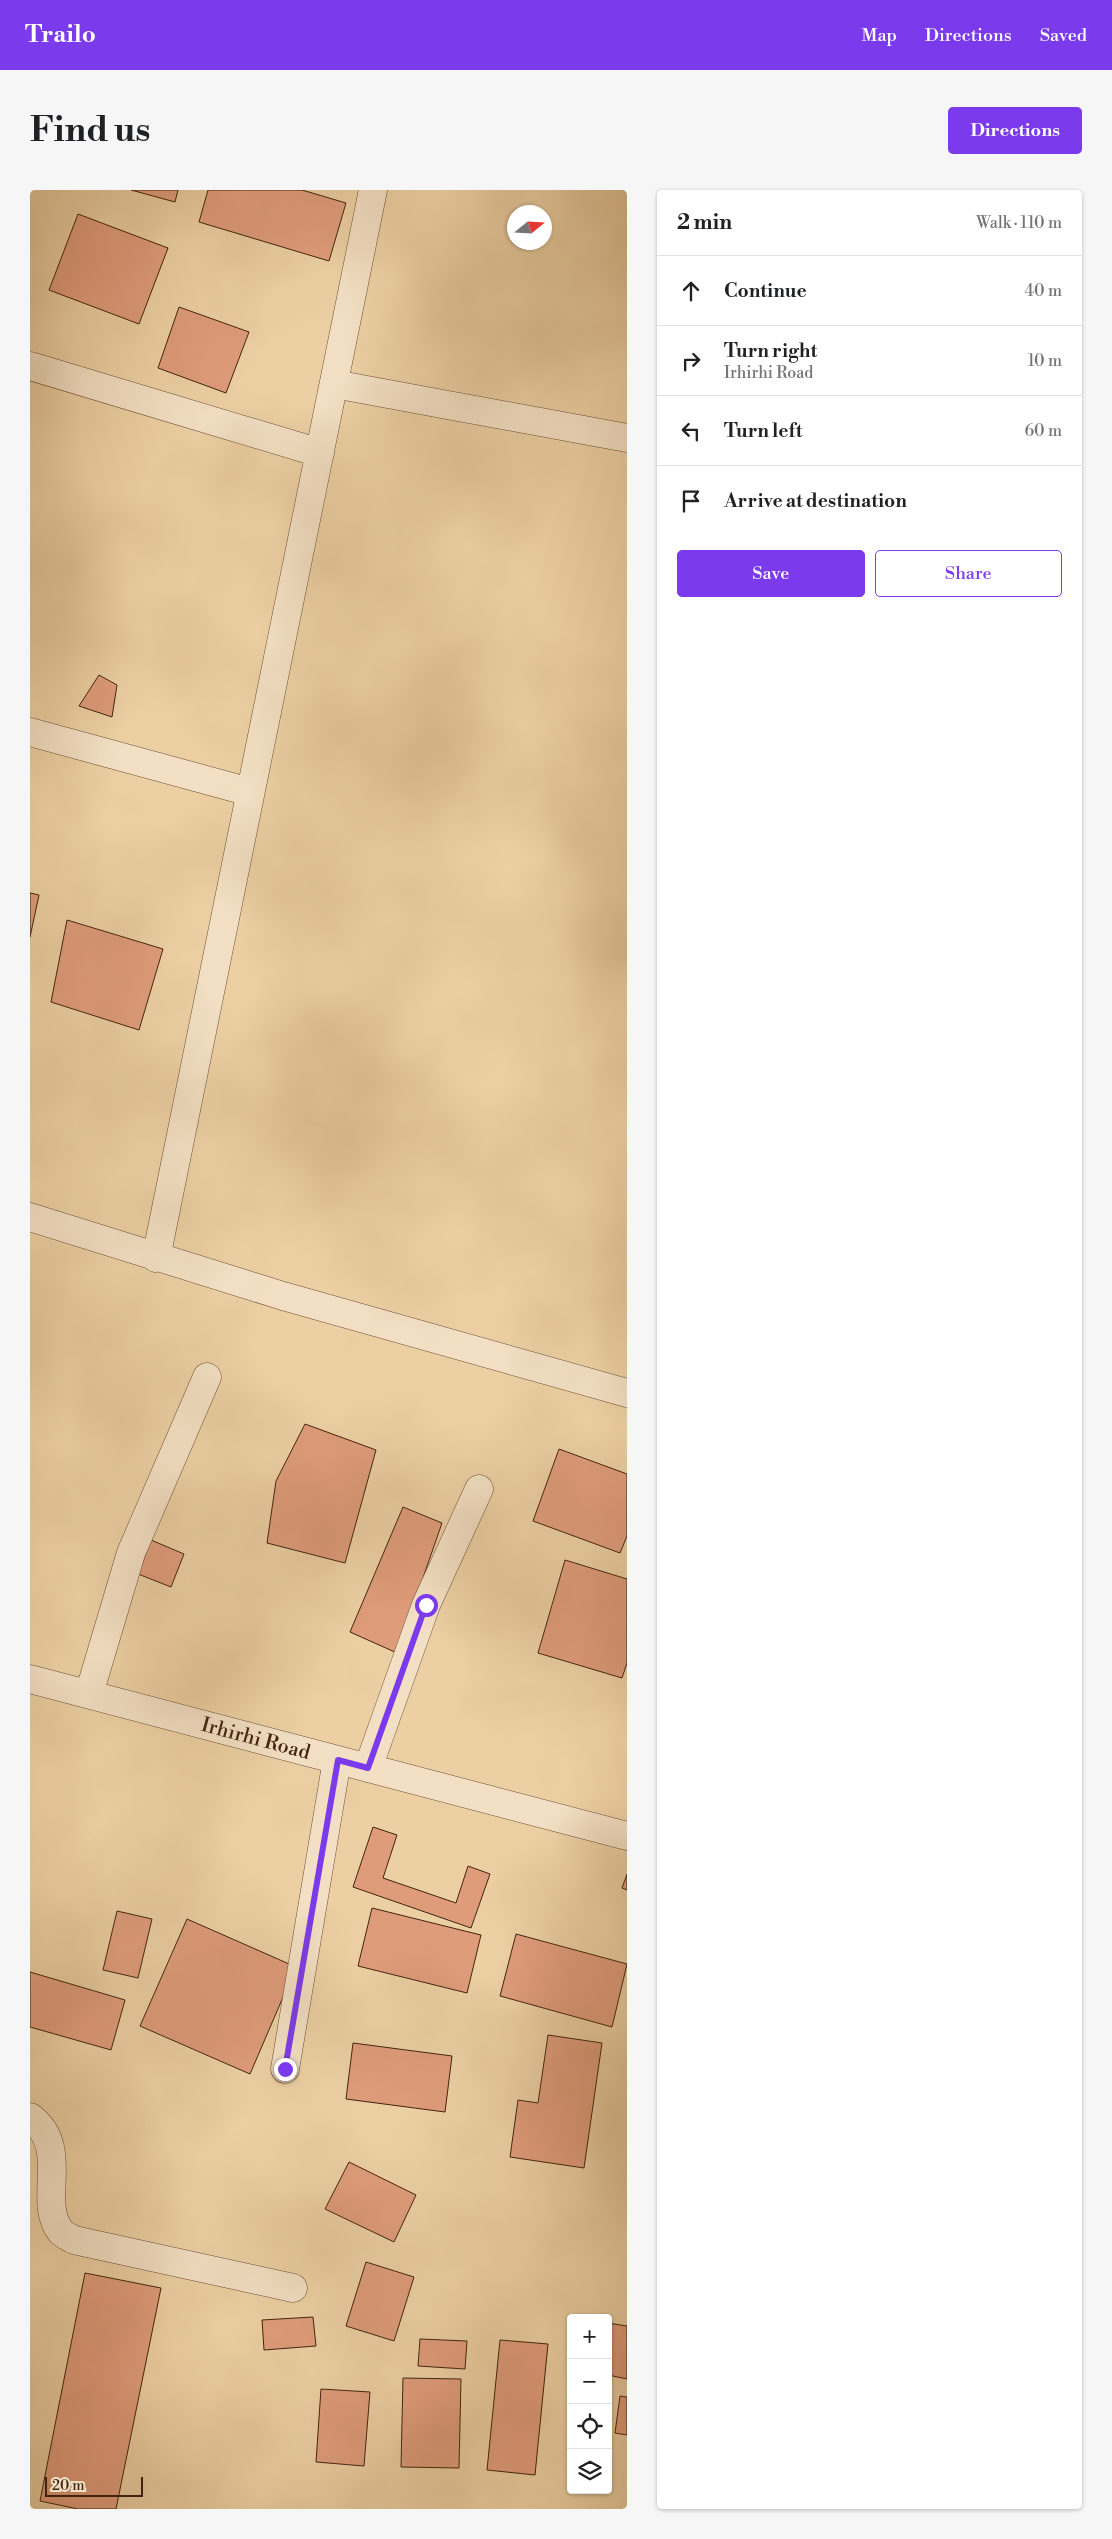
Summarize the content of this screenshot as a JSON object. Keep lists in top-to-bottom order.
{
  "streets": {
    "street": ["Irhirhi Road"]
  },
  "scale_bar": "20 m",
  "north": "right",
  "page": {
    "header": "Trailo",
    "nav": ["Map", "Directions", "Saved"],
    "buttons": [
      "Directions",
      ["Save", "Share"]
    ],
    "title": "Find us",
    "heading": ["2 min", "Walk · 110 m"],
    "list": [
      ["Continue", "40 m"],
      ["Turn right", "Irhirhi Road", "10 m"],
      ["Turn left", "60 m"],
      "Arrive at destination"
    ],
    "map_buttons": ["+", "−"],
    "scale": "20 m"
  }
}
